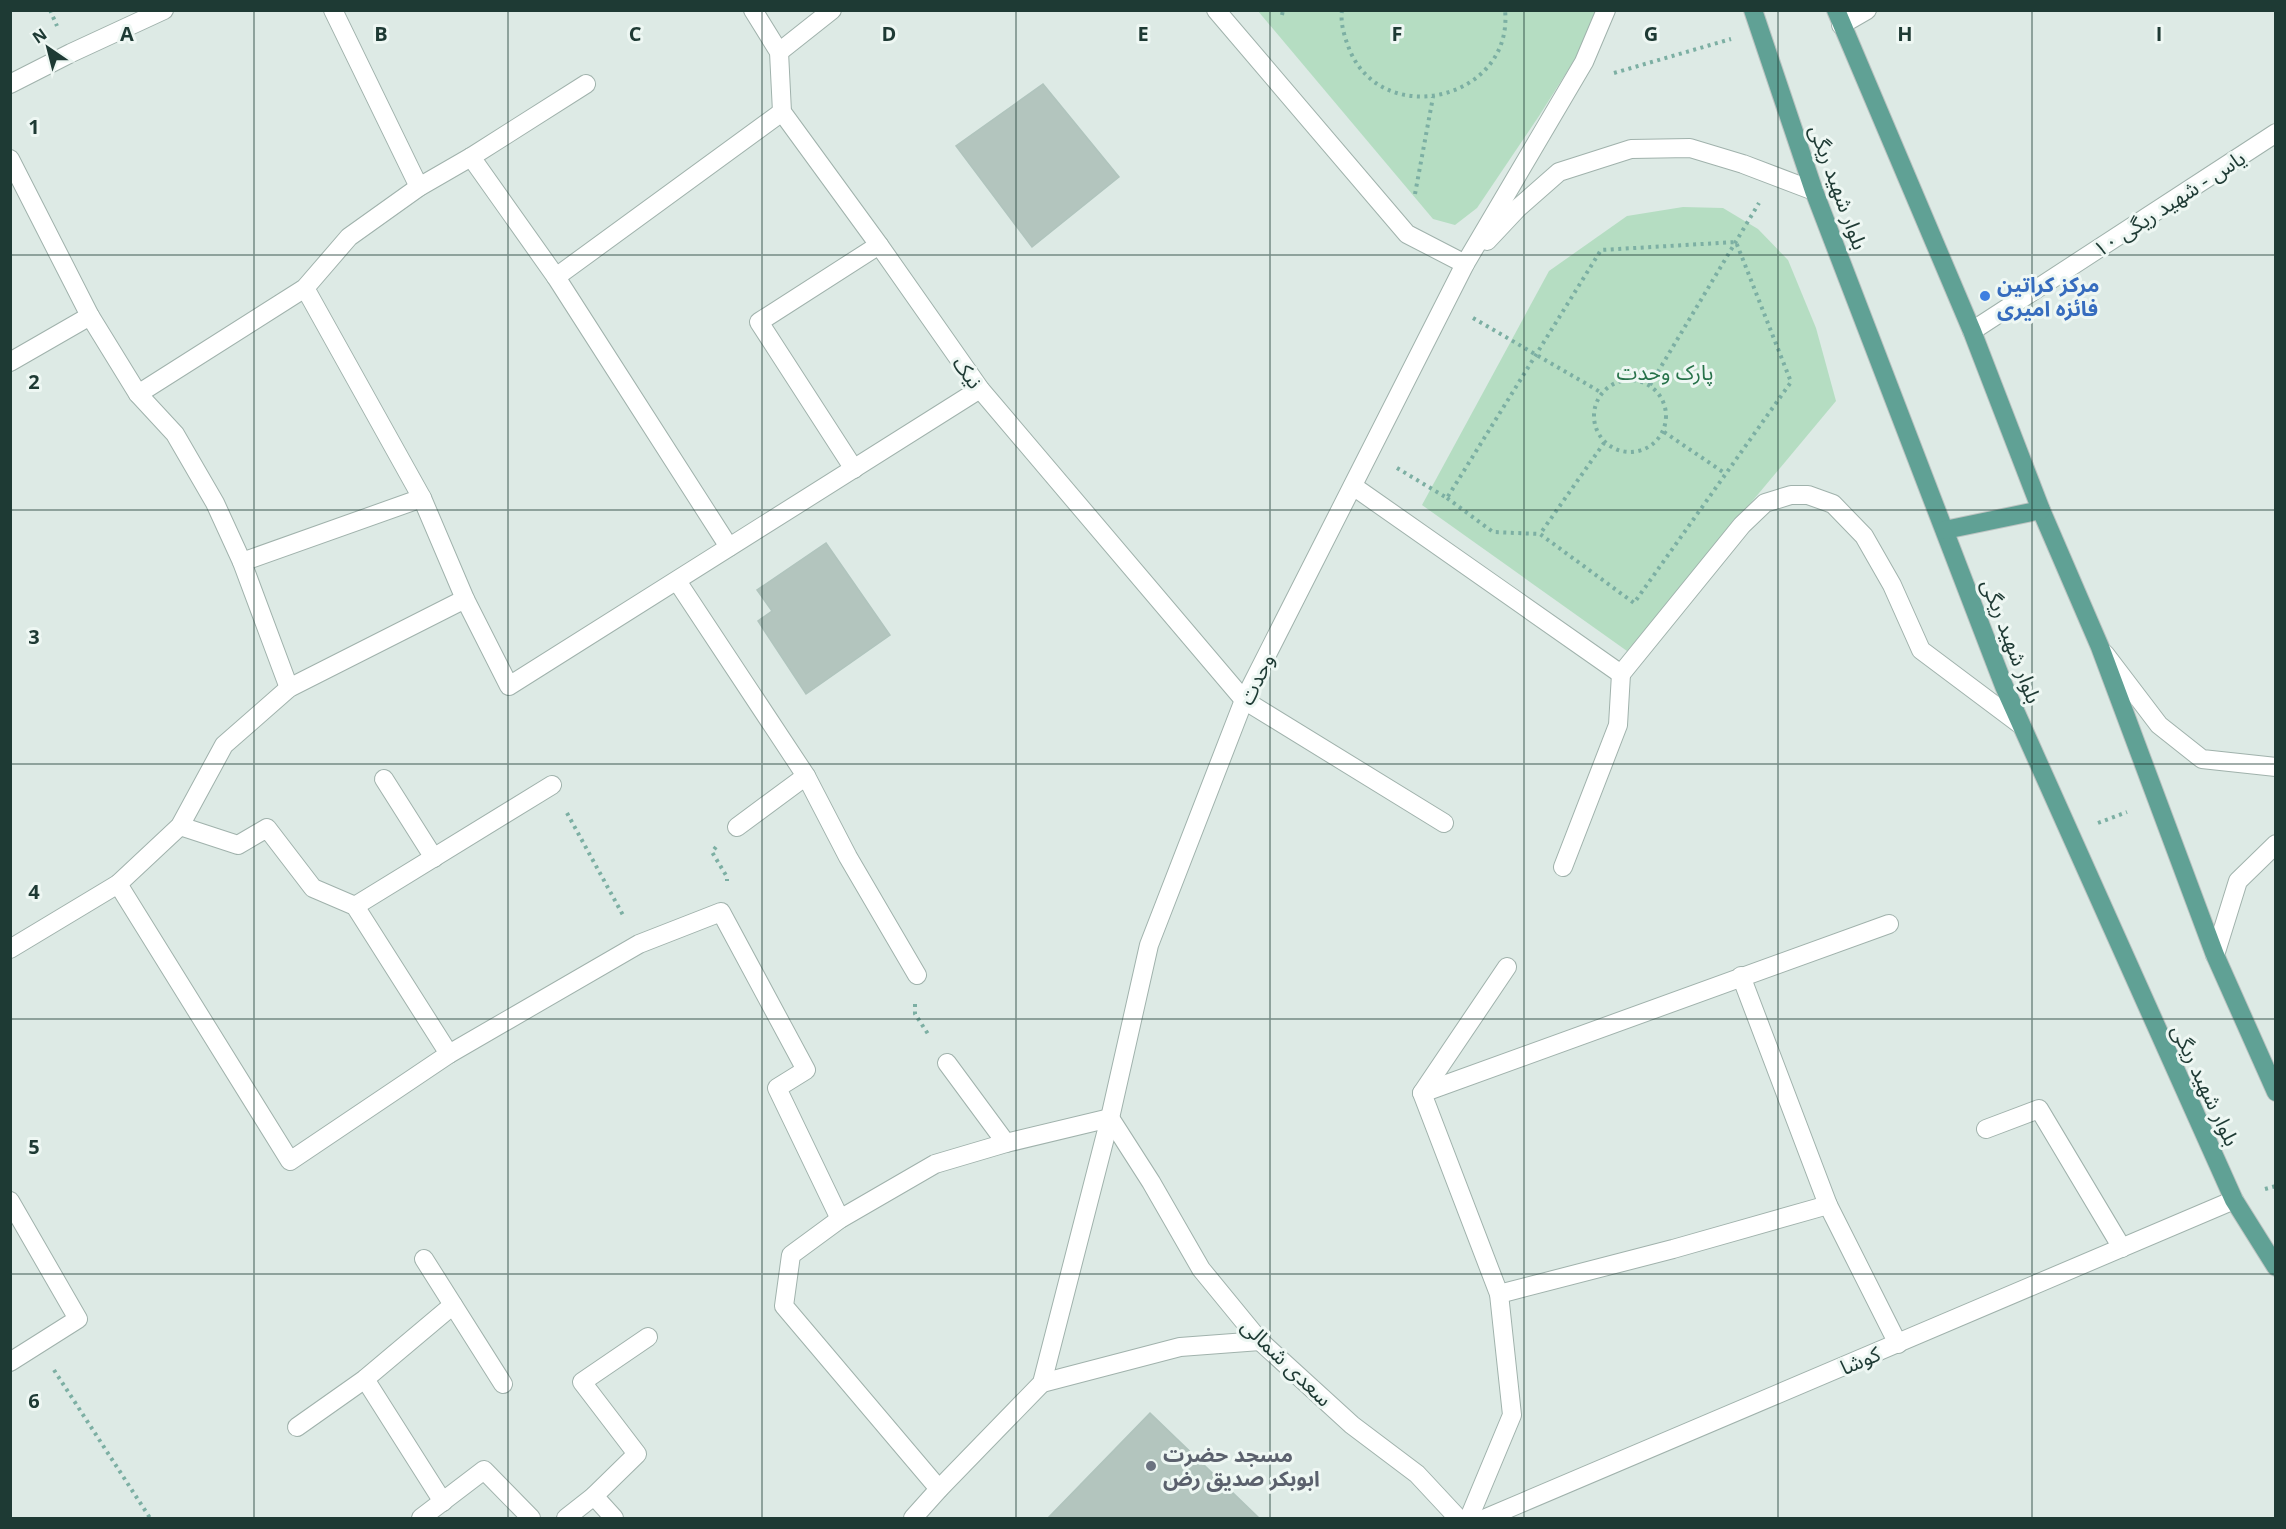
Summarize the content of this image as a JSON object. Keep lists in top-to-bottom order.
{
  "streets": {
    "main road": ["بلوار شهید ریگی"],
    "street": [
      "یاس - شهید ریگی ۱۰",
      "نیک",
      "وحدت",
      "کوشا",
      "سعدی شمالی"
    ]
  },
  "crossings": [
    ["بلوار شهید ریگی", "کوشا"],
    ["نیک", "وحدت"],
    ["وحدت", "سعدی شمالی"]
  ],
  "parks": ["پارک وحدت"],
  "places": ["مرکز کراتین فائزه امیری", "مسجد حضرت ابوبکر صدیق رض"],
  "north": "top left",
  "grid": {
    "columns": [
      "A",
      "B",
      "C",
      "D",
      "E",
      "F",
      "G",
      "H",
      "I"
    ],
    "rows": [
      "1",
      "2",
      "3",
      "4",
      "5",
      "6"
    ]
  }
}
